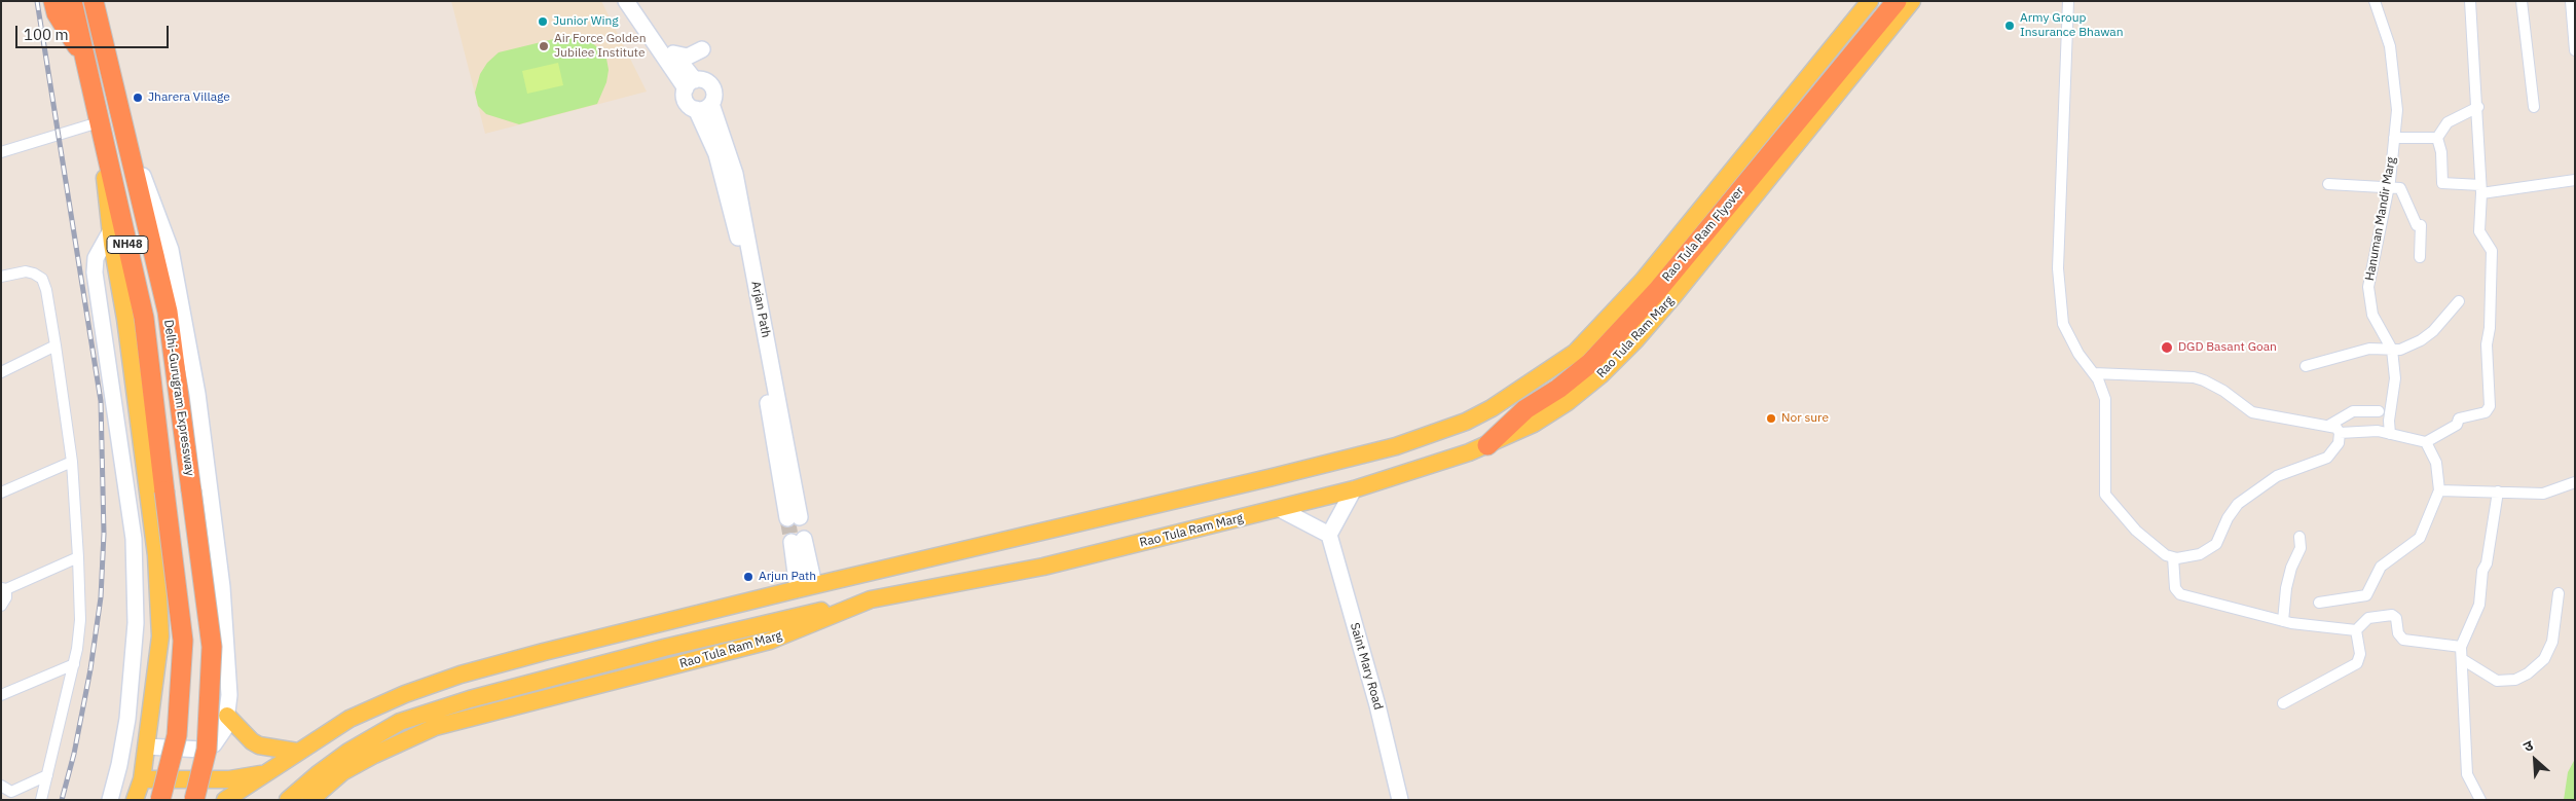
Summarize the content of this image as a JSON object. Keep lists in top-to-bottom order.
{
  "streets": {
    "highway": ["Rao Tula Ram Flyover", "NH48", "Delhi-Gurugram Expressway"],
    "main road": ["Arjan Path", "Rao Tula Ram Marg", "Saint Mary Road"],
    "street": ["Hanuman Mandir Marg"]
  },
  "crossings": [
    ["Rao Tula Ram Flyover", "Rao Tula Ram Marg"]
  ],
  "places": [
    "Junior Wing",
    "Army Group Insurance Bhawan",
    "Air Force Golden Jubilee Institute",
    "Jharera Village",
    "DGD Basant Goan",
    "Nor sure",
    "Arjun Path"
  ],
  "scale_bar": "100 m",
  "north": "top left"
}
